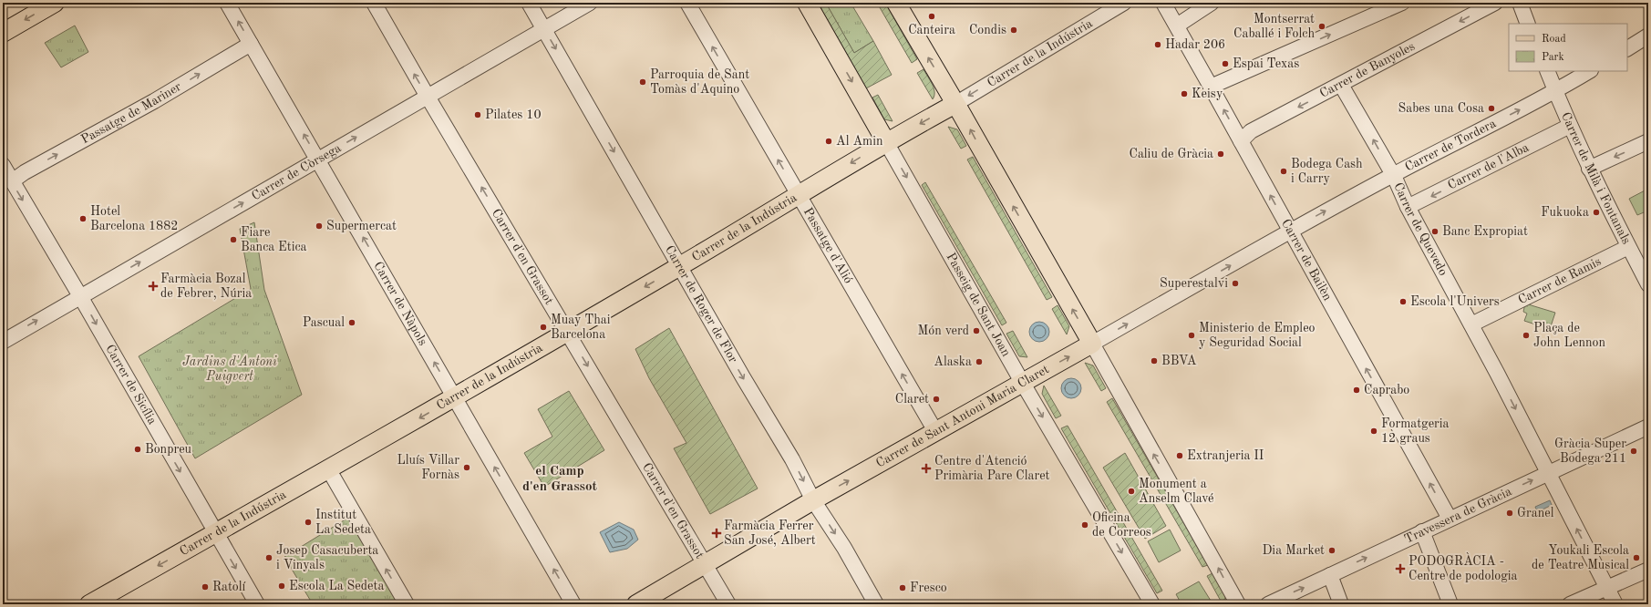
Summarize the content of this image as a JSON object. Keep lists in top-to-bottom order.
{
  "streets": {
    "main road": ["Carrer de la Indústria", "Passeig de Sant Joan", "Carrer de Sant Antoni Maria Claret"],
    "street": [
      "Carrer de Banyoles",
      "Passatge de Mariner",
      "Carrer de Tordera",
      "Carrer de l'Alba",
      "Carrer de Còrsega",
      "Carrer de Milà i Fontanals",
      "Carrer de Quevedo",
      "Passatge d'Alió",
      "Carrer d'en Grassot",
      "Carrer de Bailèn",
      "Carrer de Ramis",
      "Carrer de Nàpols",
      "Carrer de Roger de Flor",
      "Carrer de Sicília",
      "Travessera de Gràcia"
    ]
  },
  "crossings": [
    ["Carrer de la Indústria", "Passatge d'Alió"],
    ["Carrer de la Indústria", "Carrer d'en Grassot"],
    ["Carrer de la Indústria", "Carrer de Nàpols"],
    ["Carrer de la Indústria", "Carrer de Roger de Flor"],
    ["Carrer de la Indústria", "Passeig de Sant Joan"],
    ["Carrer de la Indústria", "Carrer de Sicília"],
    ["Carrer de Banyoles", "Carrer de Quevedo"],
    ["Carrer de Banyoles", "Carrer de Bailèn"],
    ["Passatge de Mariner", "Carrer de Nàpols"],
    ["Passatge de Mariner", "Carrer de Sicília"],
    ["Carrer de Tordera", "Carrer de Milà i Fontanals"],
    ["Carrer de Tordera", "Carrer de Quevedo"],
    ["Carrer de Tordera", "Carrer de Bailèn"],
    ["Carrer de Tordera", "Carrer de Sant Antoni Maria Claret"],
    ["Carrer de l'Alba", "Carrer de Milà i Fontanals"],
    ["Carrer de l'Alba", "Carrer de Quevedo"],
    ["Carrer de Còrsega", "Carrer d'en Grassot"],
    ["Carrer de Còrsega", "Carrer de Nàpols"],
    ["Carrer de Còrsega", "Carrer de Roger de Flor"],
    ["Carrer de Còrsega", "Carrer de Sicília"],
    ["Carrer de Milà i Fontanals", "Carrer de Ramis"],
    ["Carrer de Quevedo", "Carrer de Ramis"],
    ["Carrer de Quevedo", "Travessera de Gràcia"],
    ["Passatge d'Alió", "Carrer de Sant Antoni Maria Claret"],
    ["Carrer d'en Grassot", "Carrer de Sant Antoni Maria Claret"],
    ["Carrer de Bailèn", "Carrer de Sant Antoni Maria Claret"],
    ["Carrer de Bailèn", "Travessera de Gràcia"],
    ["Carrer de Roger de Flor", "Carrer de Sant Antoni Maria Claret"],
    ["Passeig de Sant Joan", "Carrer de Sant Antoni Maria Claret"]
  ],
  "one_way": [
    "Carrer de la Indústria",
    "Passatge de Mariner",
    "Carrer de Tordera",
    "Carrer de l'Alba",
    "Carrer de Còrsega",
    "Passatge d'Alió",
    "Carrer de Bailèn",
    "Carrer de Nàpols",
    "Carrer de Roger de Flor",
    "Carrer de Sicília",
    "Carrer de Sant Antoni Maria Claret",
    "Travessera de Gràcia"
  ],
  "districts": ["el Camp d'en Grassot"],
  "parks": ["Jardins d'Antoni Puigvert"],
  "places": {
    "other": [
      "Canteira",
      "Montserrat Caballé i Folch",
      "Condis",
      "Hadar 206",
      "Espai Texas",
      "Parroquia de Sant Tomàs d'Aquino",
      "Keisy",
      "Sabes una Cosa",
      "Pilates 10",
      "Al Amin",
      "Caliu de Gràcia",
      "Bodega Cash i Carry",
      "Fukuoka",
      "Hotel Barcelona 1882",
      "Supermercat",
      "Banc Expropiat",
      "Fiare Banca Etica",
      "Superestalvi",
      "Escola l'Univers",
      "Pascual",
      "Muay Thai Barcelona",
      "Món verd",
      "Ministerio de Empleo y Seguridad Social",
      "Plaça de John Lennon",
      "BBVA",
      "Alaska",
      "Caprabo",
      "Claret",
      "Formatgeria 12 graus",
      "Bonpreu",
      "Gràcia Super Bodega 211",
      "Extranjeria II",
      "Lluís Villar Fornàs",
      "Monument a Anselm Clavé",
      "Granel",
      "Institut La Sedeta",
      "Oficina de Correos",
      "Dia Market",
      "Josep Casacuberta i Vinyals",
      "Youkali Escola de Teatre Musical",
      "Escola La Sedeta",
      "Ratolí",
      "Fresco"
    ],
    "health": [
      "Farmàcia Bozal de Febrer, Núria",
      "Centre d'Atenció Primària Pare Claret",
      "Farmàcia Ferrer San José, Albert",
      "PODOGRÀCIA - Centre de podologia"
    ]
  },
  "legend": ["Road", "Park"]
}
